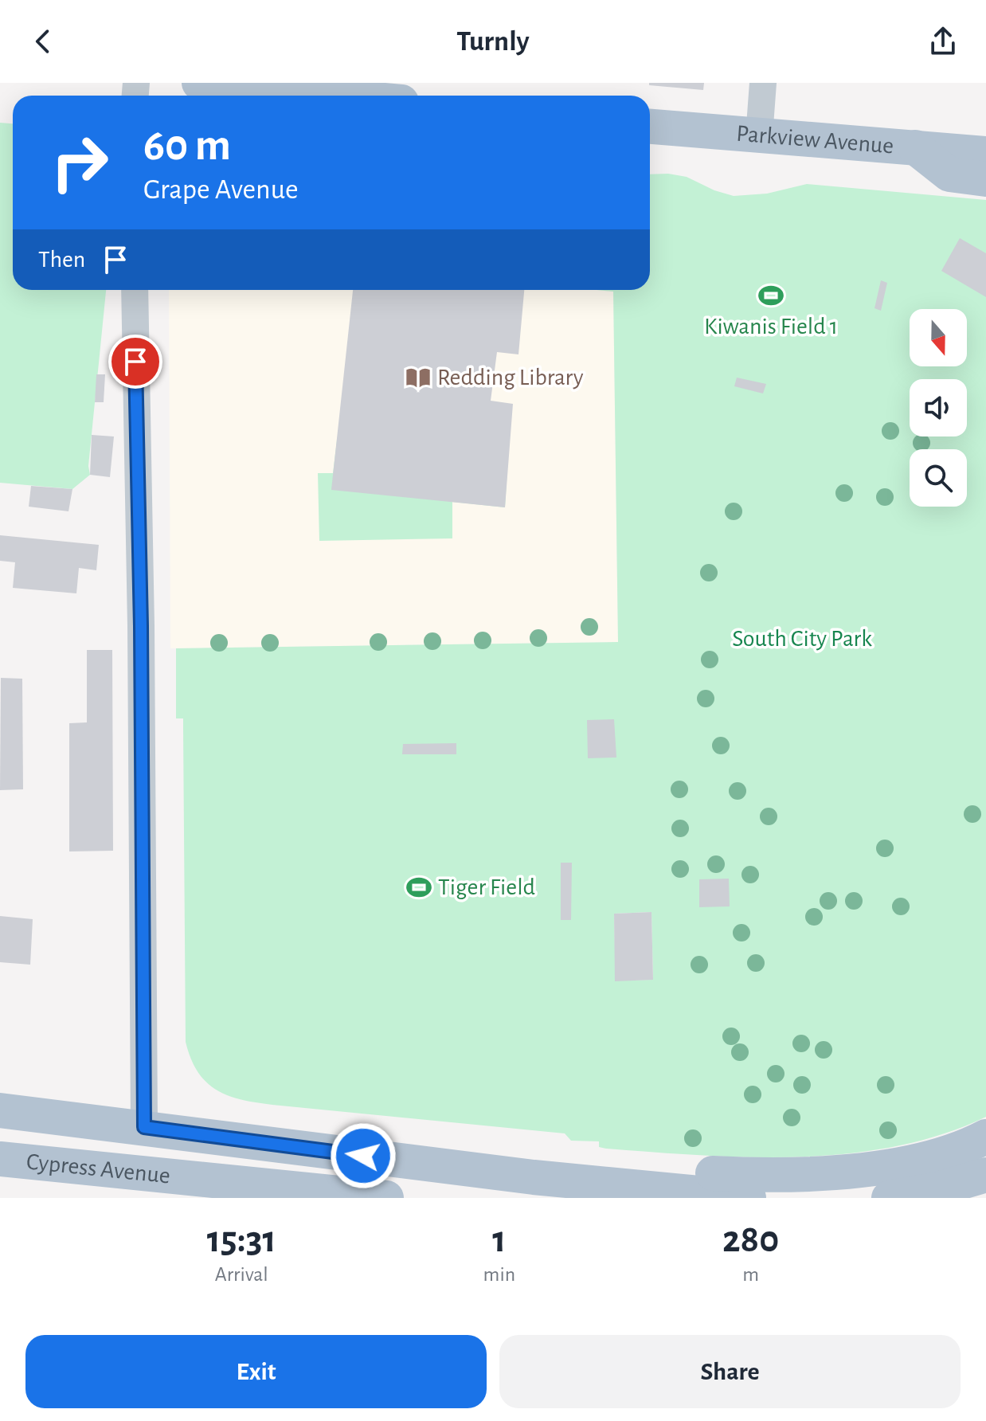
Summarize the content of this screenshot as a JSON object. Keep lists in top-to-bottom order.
{
  "streets": {
    "main road": ["Parkview Avenue", "Cypress Avenue"]
  },
  "parks": ["South City Park"],
  "places": {
    "sports": ["Kiwanis Field 1", "Tiger Field"],
    "library": ["Redding Library"]
  },
  "north": "bottom",
  "page": {
    "header": "Turnly",
    "turn": ["60 m", "Grape Avenue"],
    "then": "Then",
    "eta": [
      "15:31",
      "Arrival",
      "1",
      "min",
      "280",
      "m"
    ],
    "buttons": ["Exit", "Share"]
  }
}
